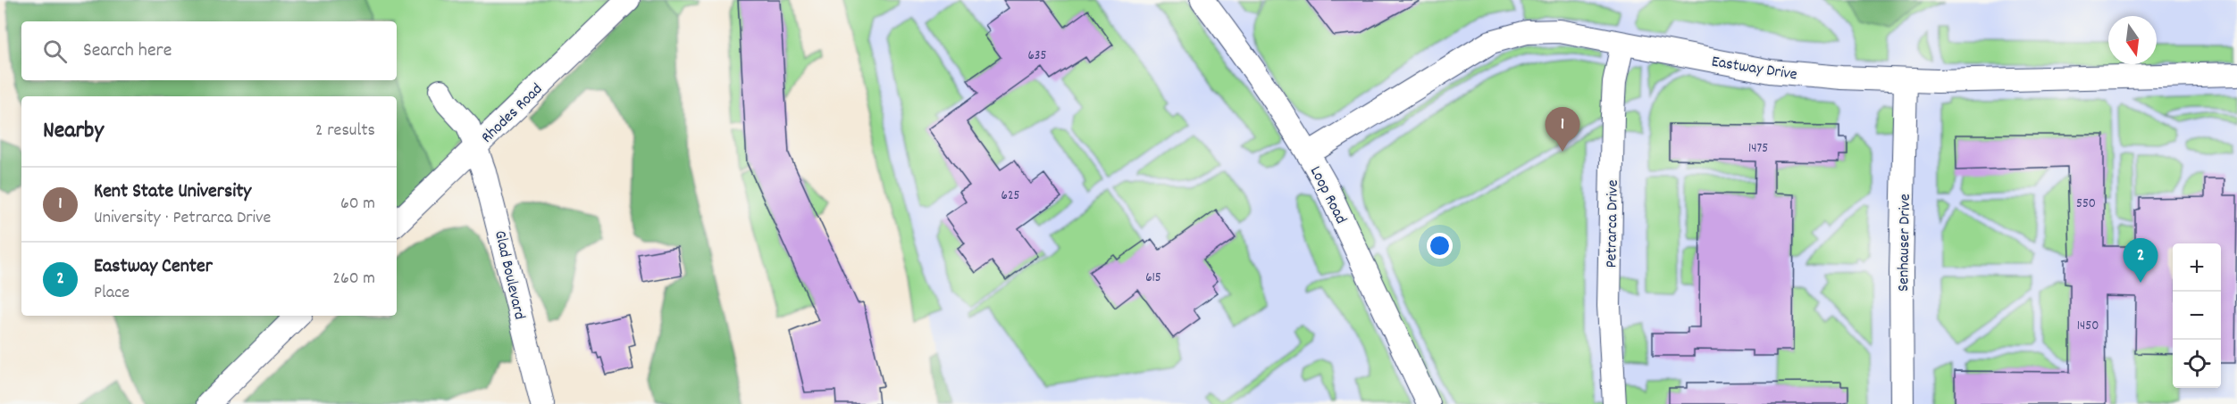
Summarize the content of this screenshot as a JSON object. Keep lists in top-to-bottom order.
{
  "streets": {
    "street": [
      "Eastway Drive",
      "Rhodes Road",
      "Loop Road",
      "Petrarca Drive",
      "Senhauser Drive",
      "Glad Boulevard"
    ]
  },
  "crossings": [
    ["Eastway Drive", "Loop Road"],
    ["Eastway Drive", "Petrarca Drive"],
    ["Eastway Drive", "Senhauser Drive"],
    ["Rhodes Road", "Glad Boulevard"]
  ],
  "house_numbers": [
    "635",
    "1475",
    "625",
    "550",
    "615",
    "1450"
  ],
  "north": "bottom",
  "page": {
    "search": "Search here",
    "heading": ["Nearby", "2 results"],
    "pins": ["1", "2"],
    "list": [
      {
        "mark": "1",
        "name": "Kent State University",
        "note": "University · Petrarca Drive",
        "value": "60 m"
      },
      {
        "mark": "2",
        "name": "Eastway Center",
        "note": "Place",
        "value": "260 m"
      }
    ],
    "map_buttons": ["+", "−"]
  }
}
